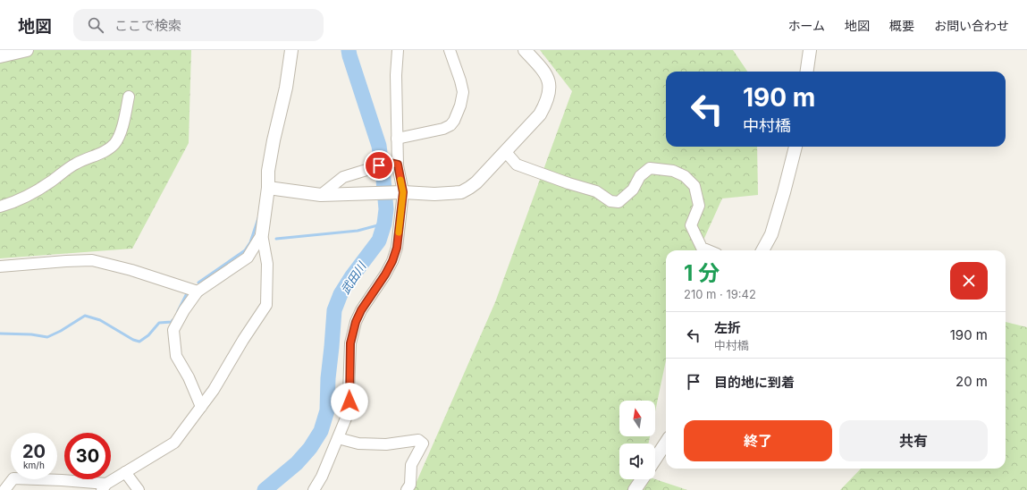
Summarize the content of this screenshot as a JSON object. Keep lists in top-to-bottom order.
{
  "water": ["武田川"],
  "north": "top",
  "page": {
    "header": "地図",
    "search": "ここで検索",
    "nav": [
      "ホーム",
      "地図",
      "概要",
      "お問い合わせ"
    ],
    "turn": ["190 m", "中村橋"],
    "heading": ["1 分", "210 m · 19:42"],
    "list": [
      {
        "name": "左折",
        "note": "中村橋",
        "value": "190 m"
      },
      {
        "name": "目的地に到着",
        "value": "20 m"
      }
    ],
    "buttons": ["終了", "共有"],
    "speed": "20 km/h",
    "limit": "30"
  }
}
